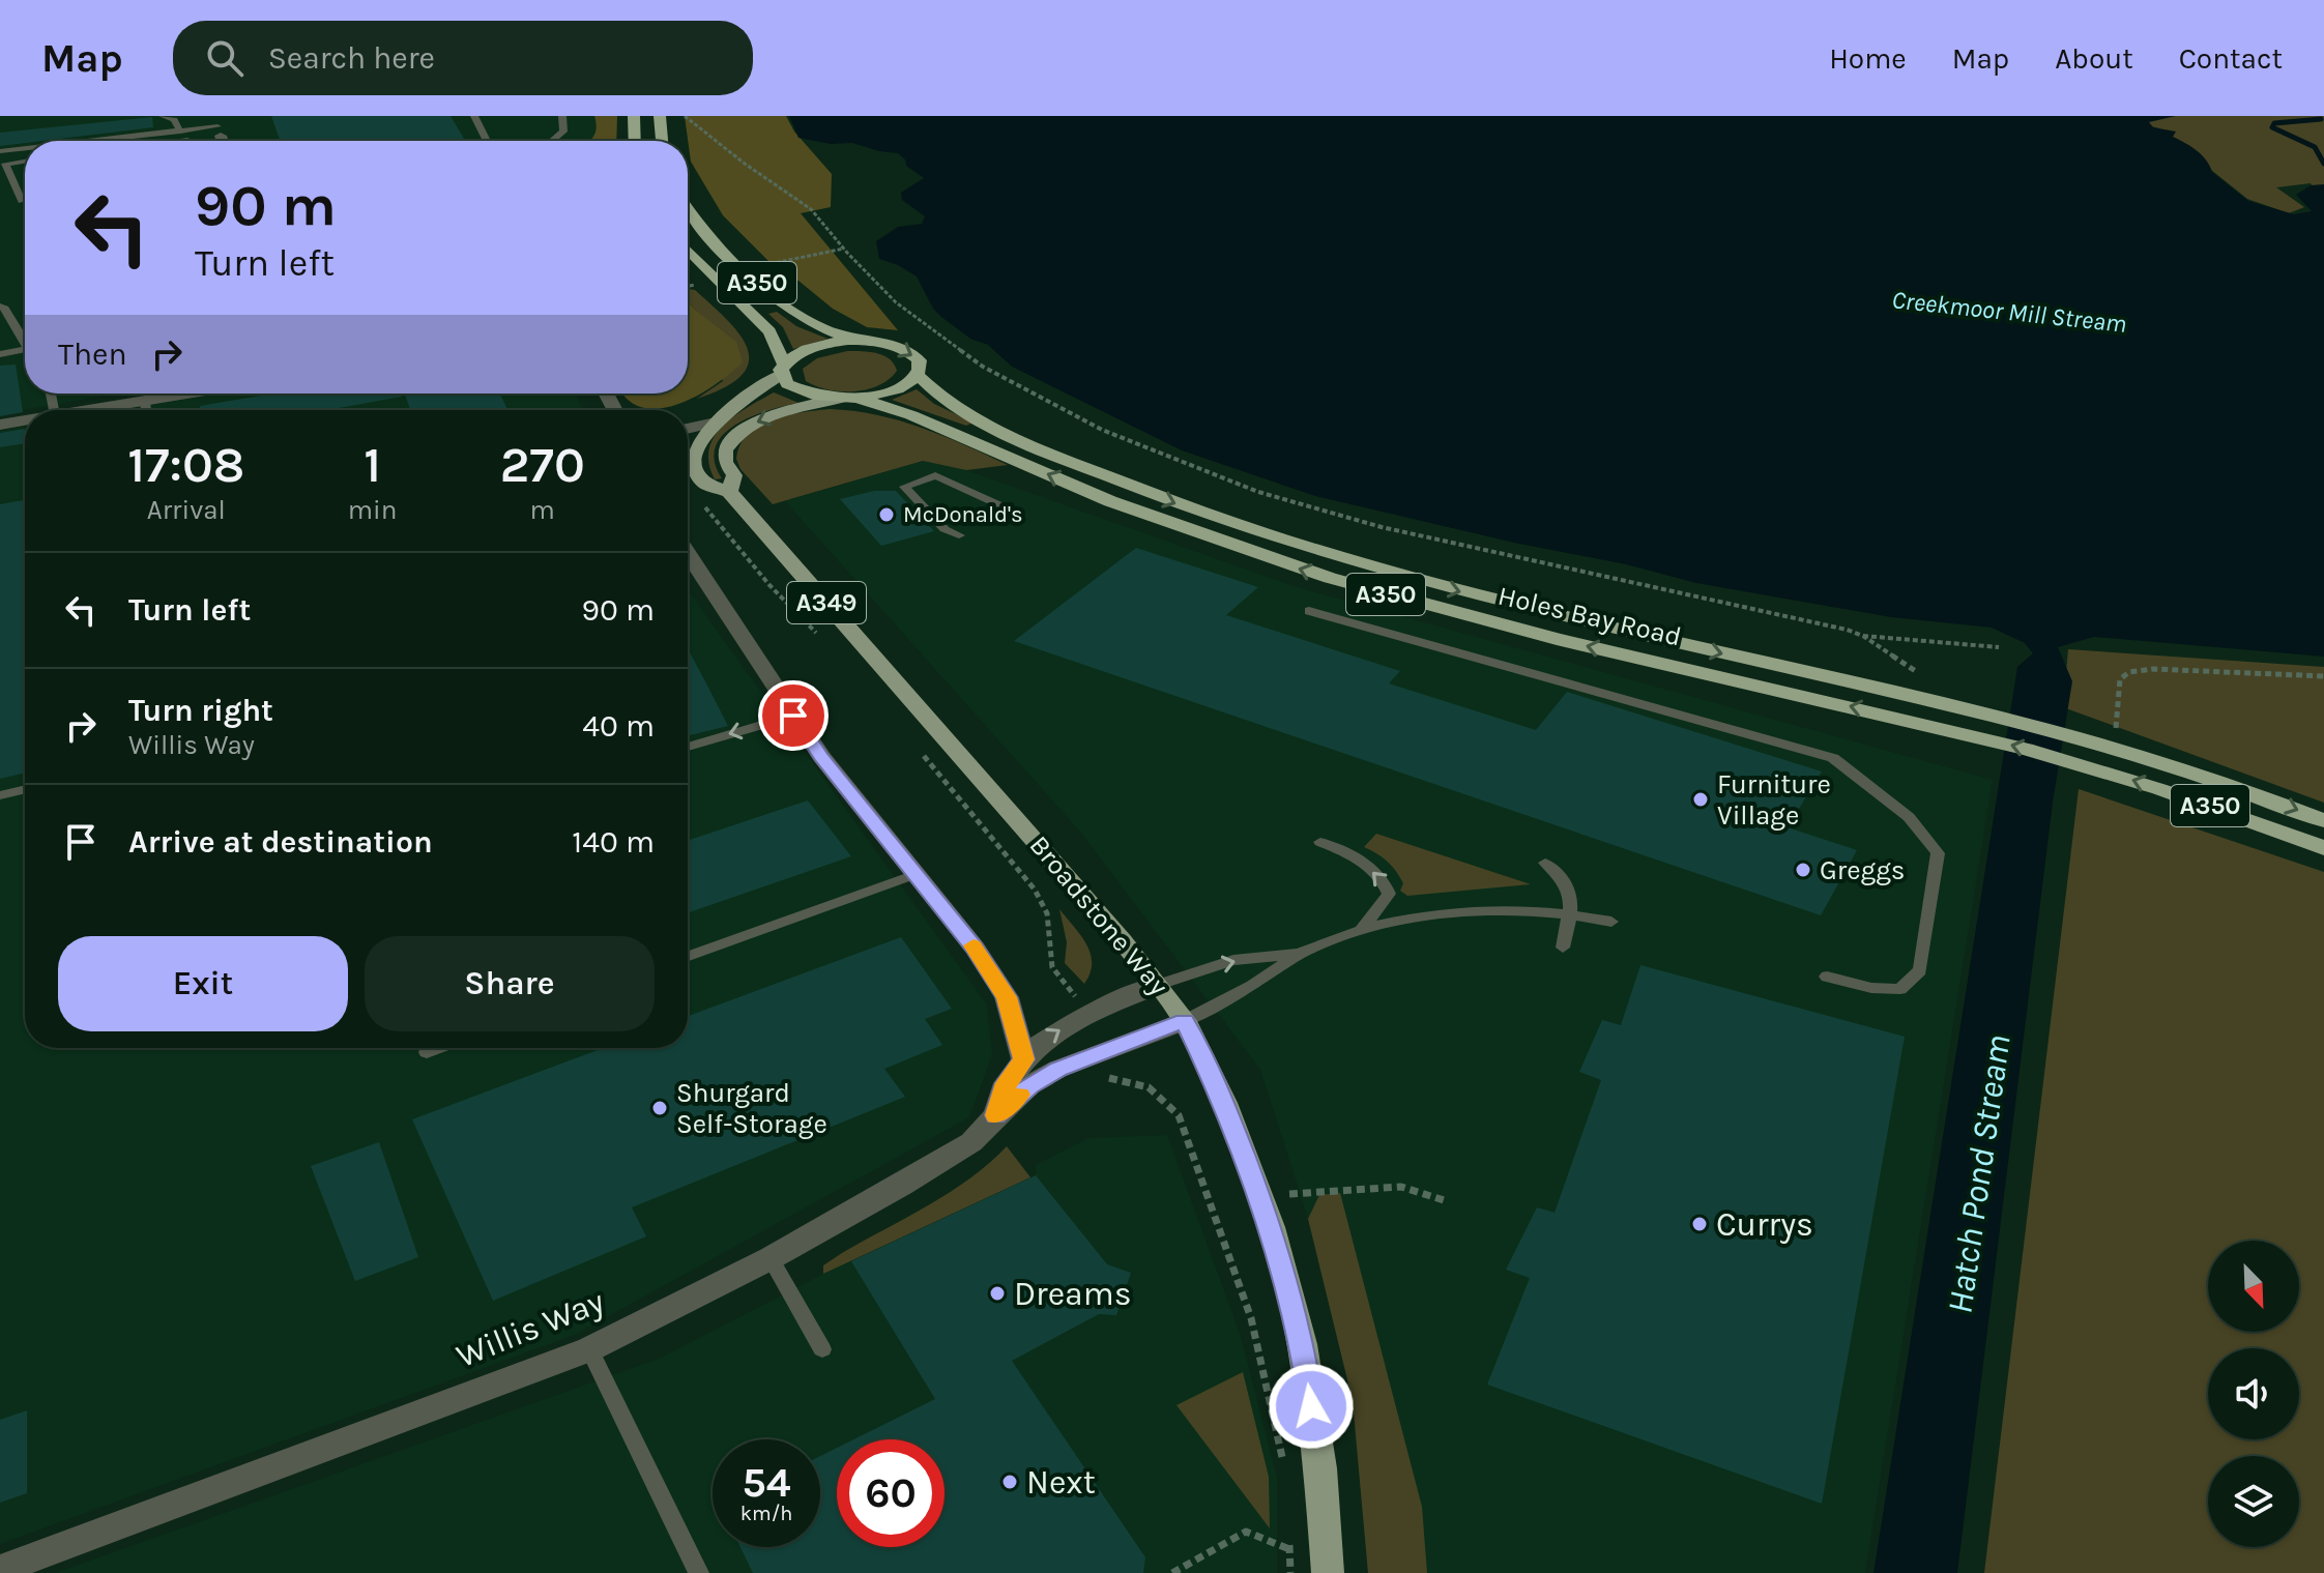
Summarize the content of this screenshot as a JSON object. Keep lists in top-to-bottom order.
{
  "streets": {
    "highway": ["A350", "Holes Bay Road"],
    "main road": ["A349", "Broadstone Way"],
    "street": ["Willis Way"]
  },
  "crossings": [
    ["A350", "Holes Bay Road"],
    ["A350", "Broadstone Way"],
    ["Broadstone Way", "Willis Way"]
  ],
  "water": ["Creekmoor Mill Stream", "Hatch Pond Stream"],
  "places": [
    "McDonald's",
    "Furniture Village",
    "Greggs",
    "Shurgard Self-Storage",
    "Currys",
    "Dreams",
    "Next"
  ],
  "north": "bottom right",
  "page": {
    "header": "Map",
    "search": "Search here",
    "nav": [
      "Home",
      "Map",
      "About",
      "Contact"
    ],
    "turn": ["90 m", "Turn left"],
    "then": "Then",
    "eta": [
      "17:08",
      "Arrival",
      "1",
      "min",
      "270",
      "m"
    ],
    "list": [
      {
        "name": "Turn left",
        "value": "90 m"
      },
      {
        "name": "Turn right",
        "note": "Willis Way",
        "value": "40 m"
      },
      {
        "name": "Arrive at destination",
        "value": "140 m"
      }
    ],
    "buttons": ["Exit", "Share"],
    "speed": "54 km/h",
    "limit": "60"
  }
}
